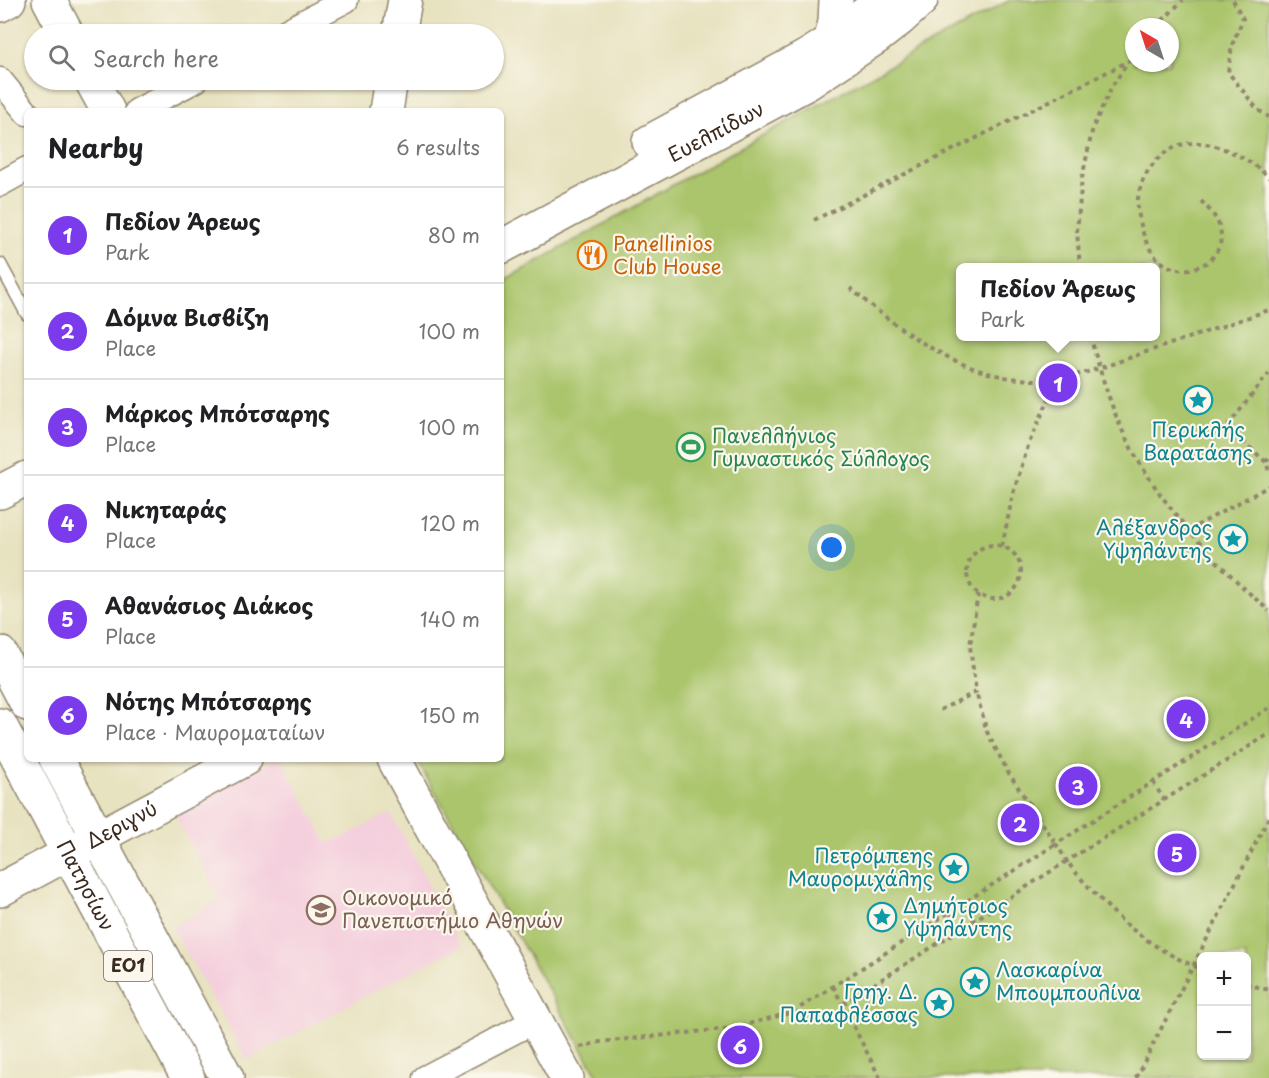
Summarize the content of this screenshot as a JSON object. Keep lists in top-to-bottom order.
{
  "streets": {
    "main road": [
      "Ευελπίδων",
      "Δεριγνύ",
      "Πατησίων",
      "ΕΟ1"
    ]
  },
  "crossings": [
    ["Δεριγνύ", "Πατησίων"]
  ],
  "places": {
    "restaurant": ["Panellinios Club House"],
    "place": [
      "Περικλής Βαρατάσης",
      "Αλέξανδρος Υψηλάντης",
      "Πετρόμπεης Μαυρομιχάλης",
      "Δημήτριος Υψηλάντης",
      "Λασκαρίνα Μπουμπουλίνα",
      "Γρηγ. Δ. Παπαφλέσσας"
    ],
    "sports": ["Πανελλήνιος Γυμναστικός Σύλλογος"],
    "school or university": ["Οικονομικό Πανεπιστήμιο Αθηνών"]
  },
  "north": "top left",
  "page": {
    "search": "Search here",
    "heading": ["Nearby", "6 results"],
    "list": [
      {
        "mark": "1",
        "name": "Πεδίον Άρεως",
        "note": "Park",
        "value": "80 m"
      },
      {
        "mark": "2",
        "name": "Δόμνα Βισβίζη",
        "note": "Place",
        "value": "100 m"
      },
      {
        "mark": "3",
        "name": "Μάρκος Μπότσαρης",
        "note": "Place",
        "value": "100 m"
      },
      {
        "mark": "4",
        "name": "Νικηταράς",
        "note": "Place",
        "value": "120 m"
      },
      {
        "mark": "5",
        "name": "Αθανάσιος Διάκος",
        "note": "Place",
        "value": "140 m"
      },
      {
        "mark": "6",
        "name": "Νότης Μπότσαρης",
        "note": "Place · Μαυροματαίων",
        "value": "150 m"
      }
    ],
    "popup": ["Πεδίον Άρεως", "Park"],
    "pins": [
      "1",
      "4",
      "3",
      "2",
      "5",
      "6"
    ],
    "map_buttons": ["+", "−"]
  }
}
